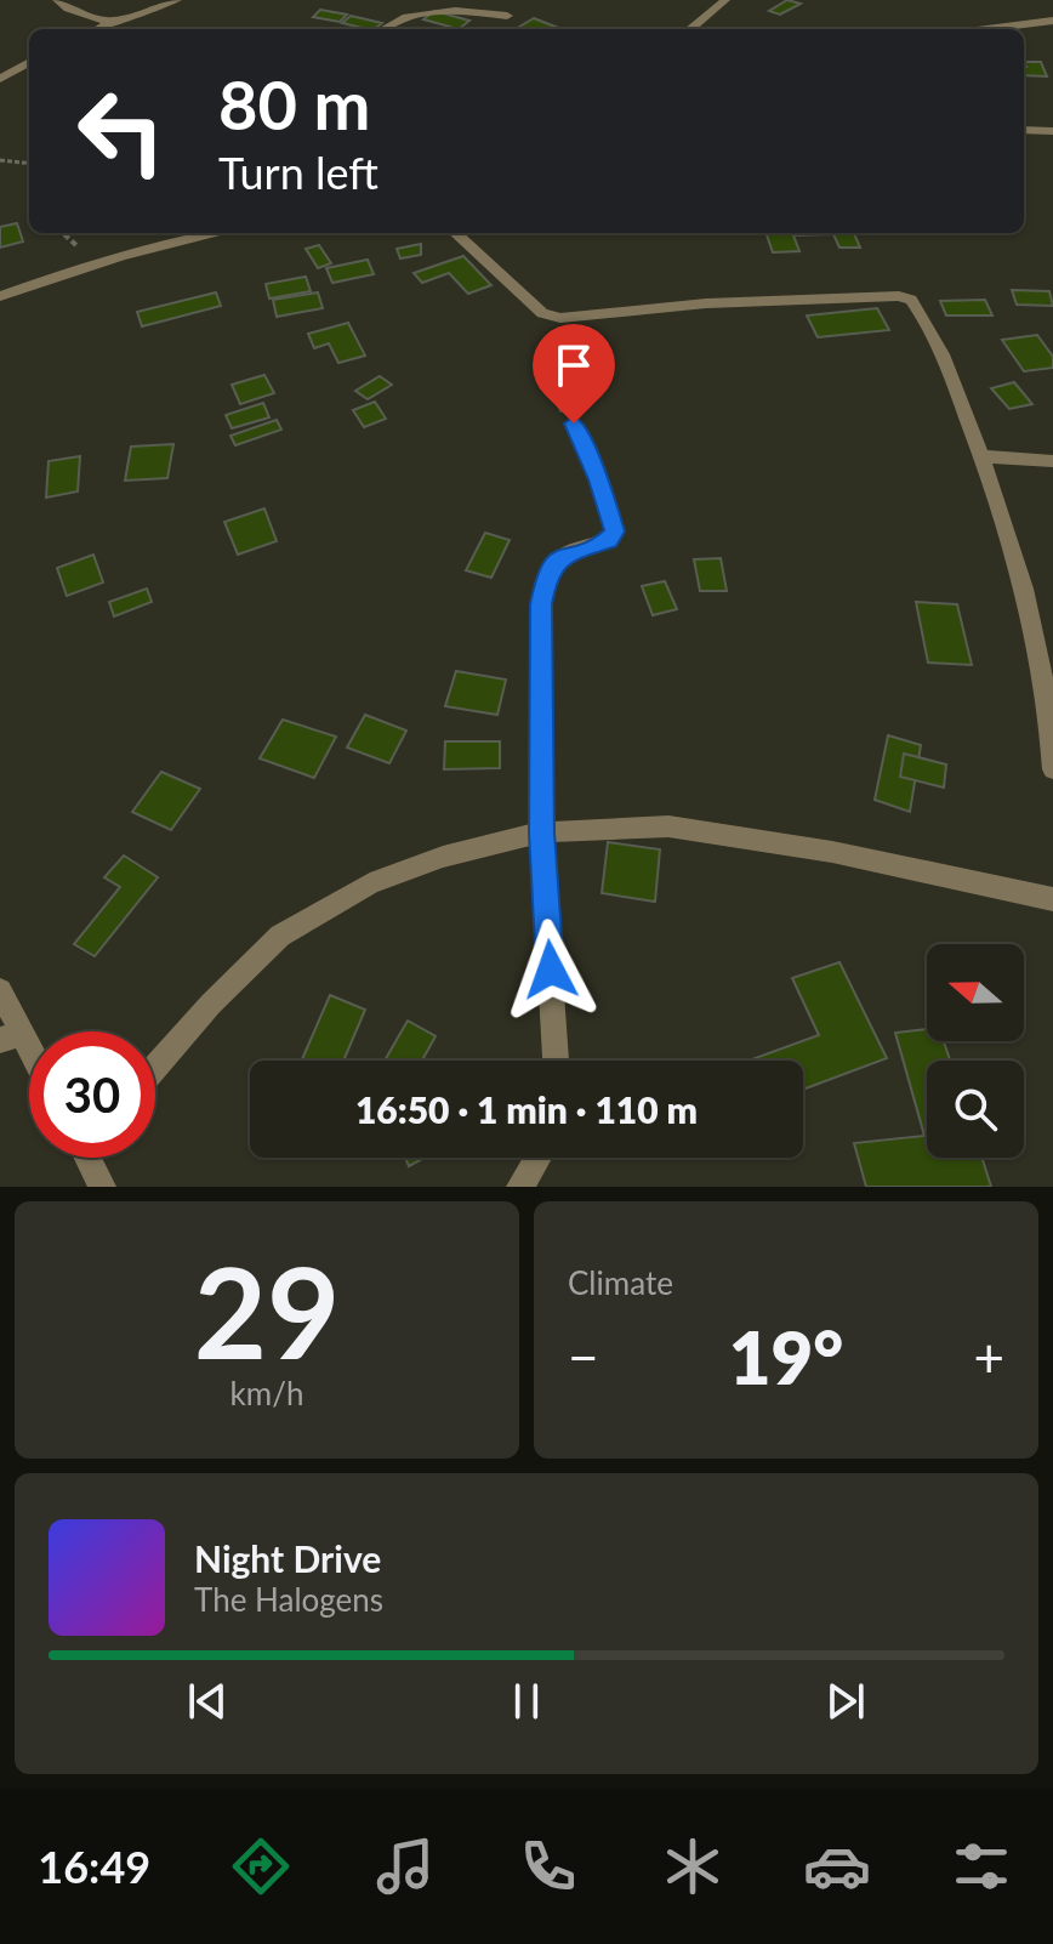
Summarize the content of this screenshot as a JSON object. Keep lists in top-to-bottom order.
{
  "north": "left",
  "page": {
    "turn": ["80 m", "Turn left"],
    "limit": "30",
    "trip": "16:50 · 1 min · 110 m",
    "tile": [
      ["29", "km/h"],
      "Climate"
    ],
    "heat": ["−", "19°", "+"],
    "song": ["Night Drive", "The Halogens"],
    "tabs": "16:49"
  }
}
